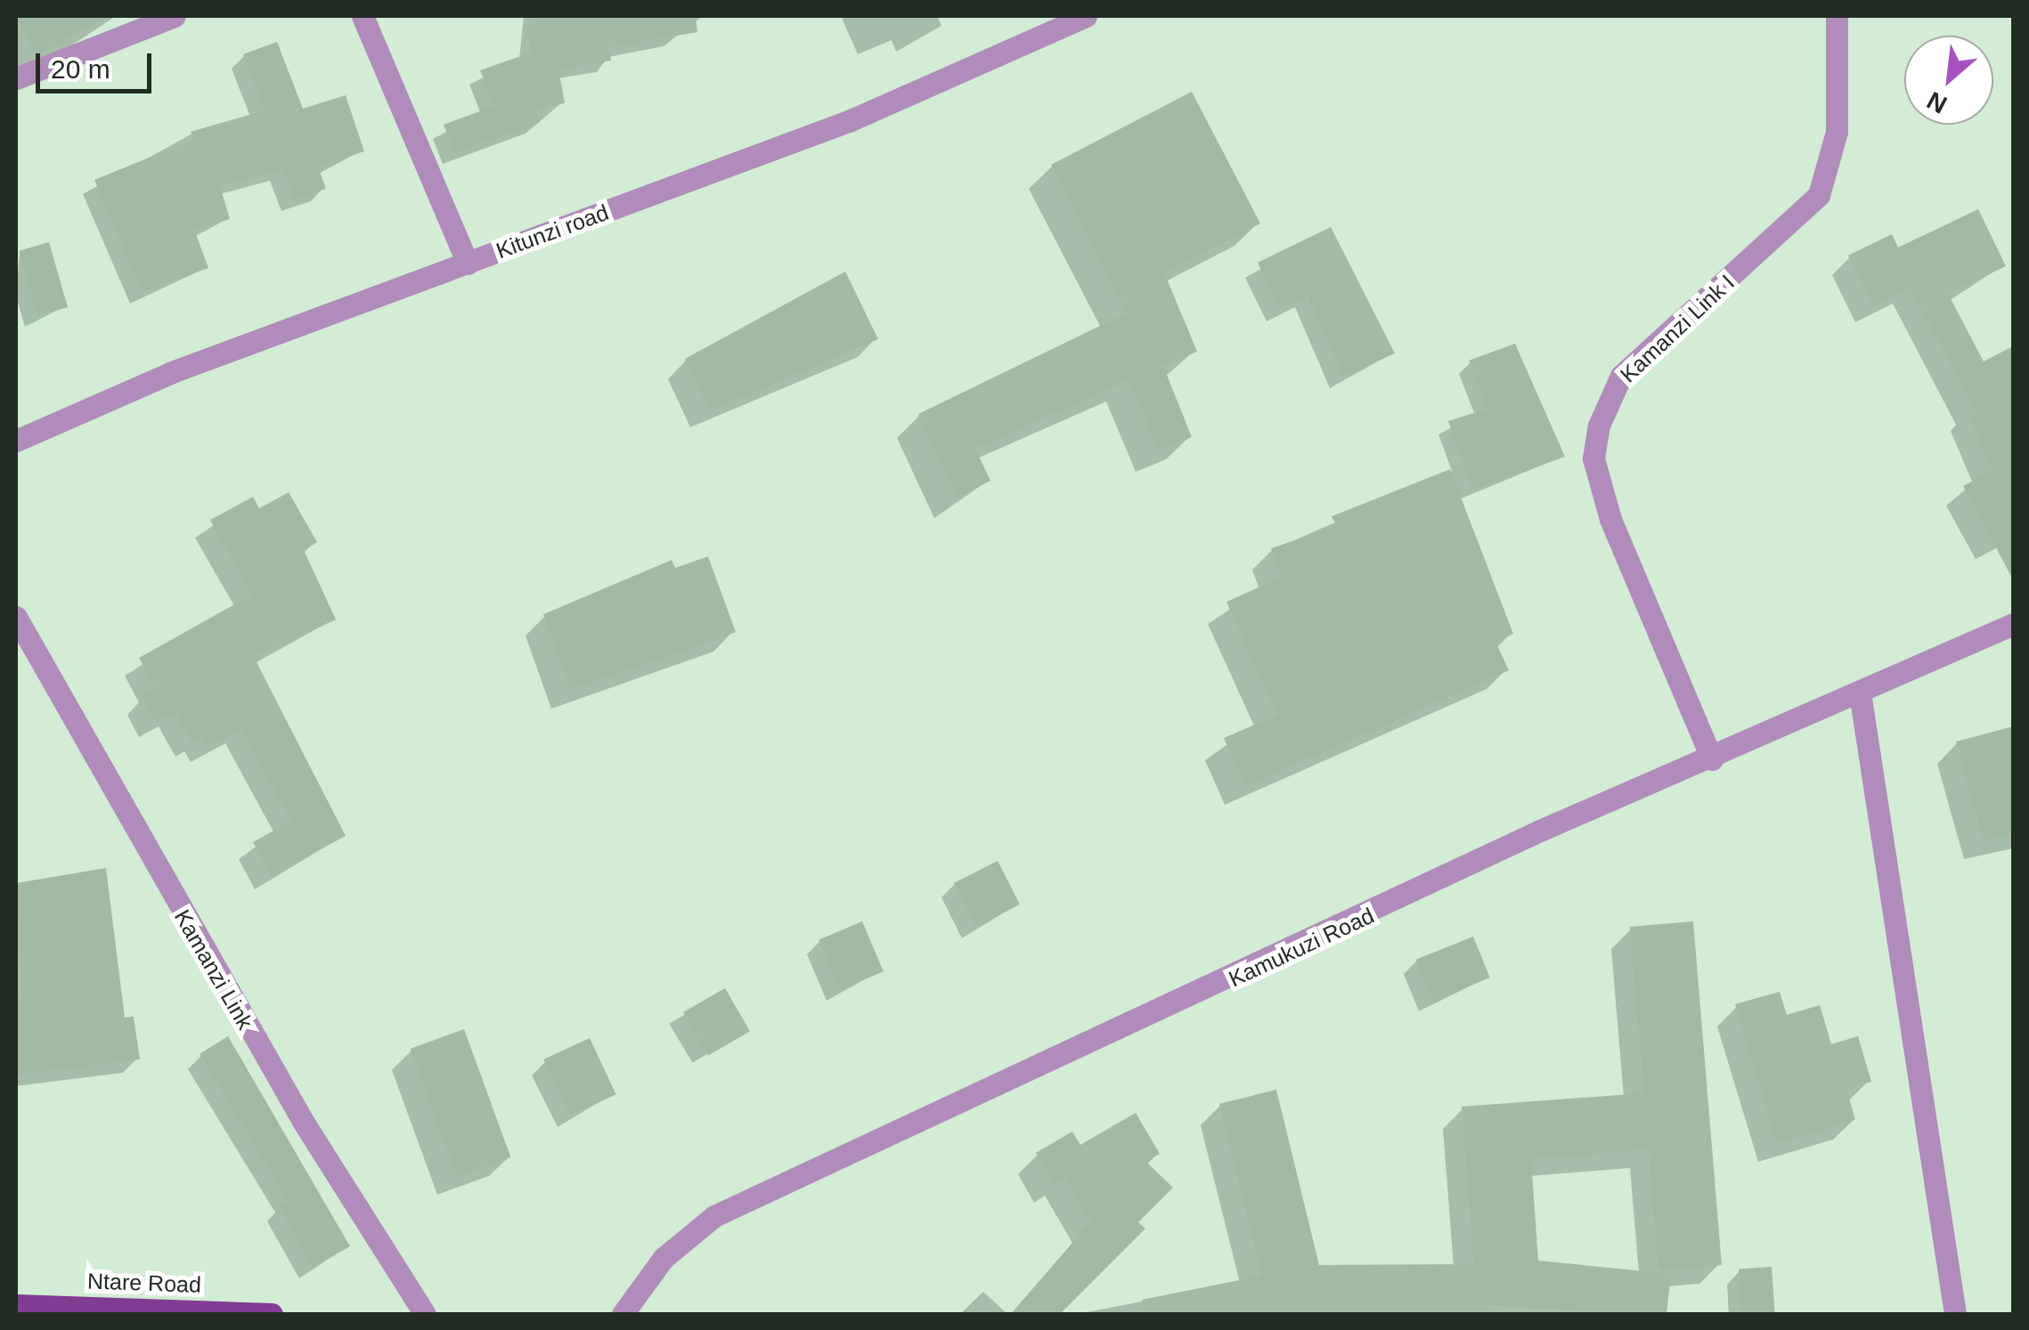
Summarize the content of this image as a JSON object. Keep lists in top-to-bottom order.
{
  "streets": {
    "main road": ["Ntare Road"],
    "street": [
      "Kitunzi road",
      "Kamanzi Link I",
      "Kamukuzi Road",
      "Kamanzi Link"
    ]
  },
  "crossings": [
    ["Kamanzi Link I", "Kamukuzi Road"]
  ],
  "scale_bar": "20 m",
  "north": "bottom left"
}
